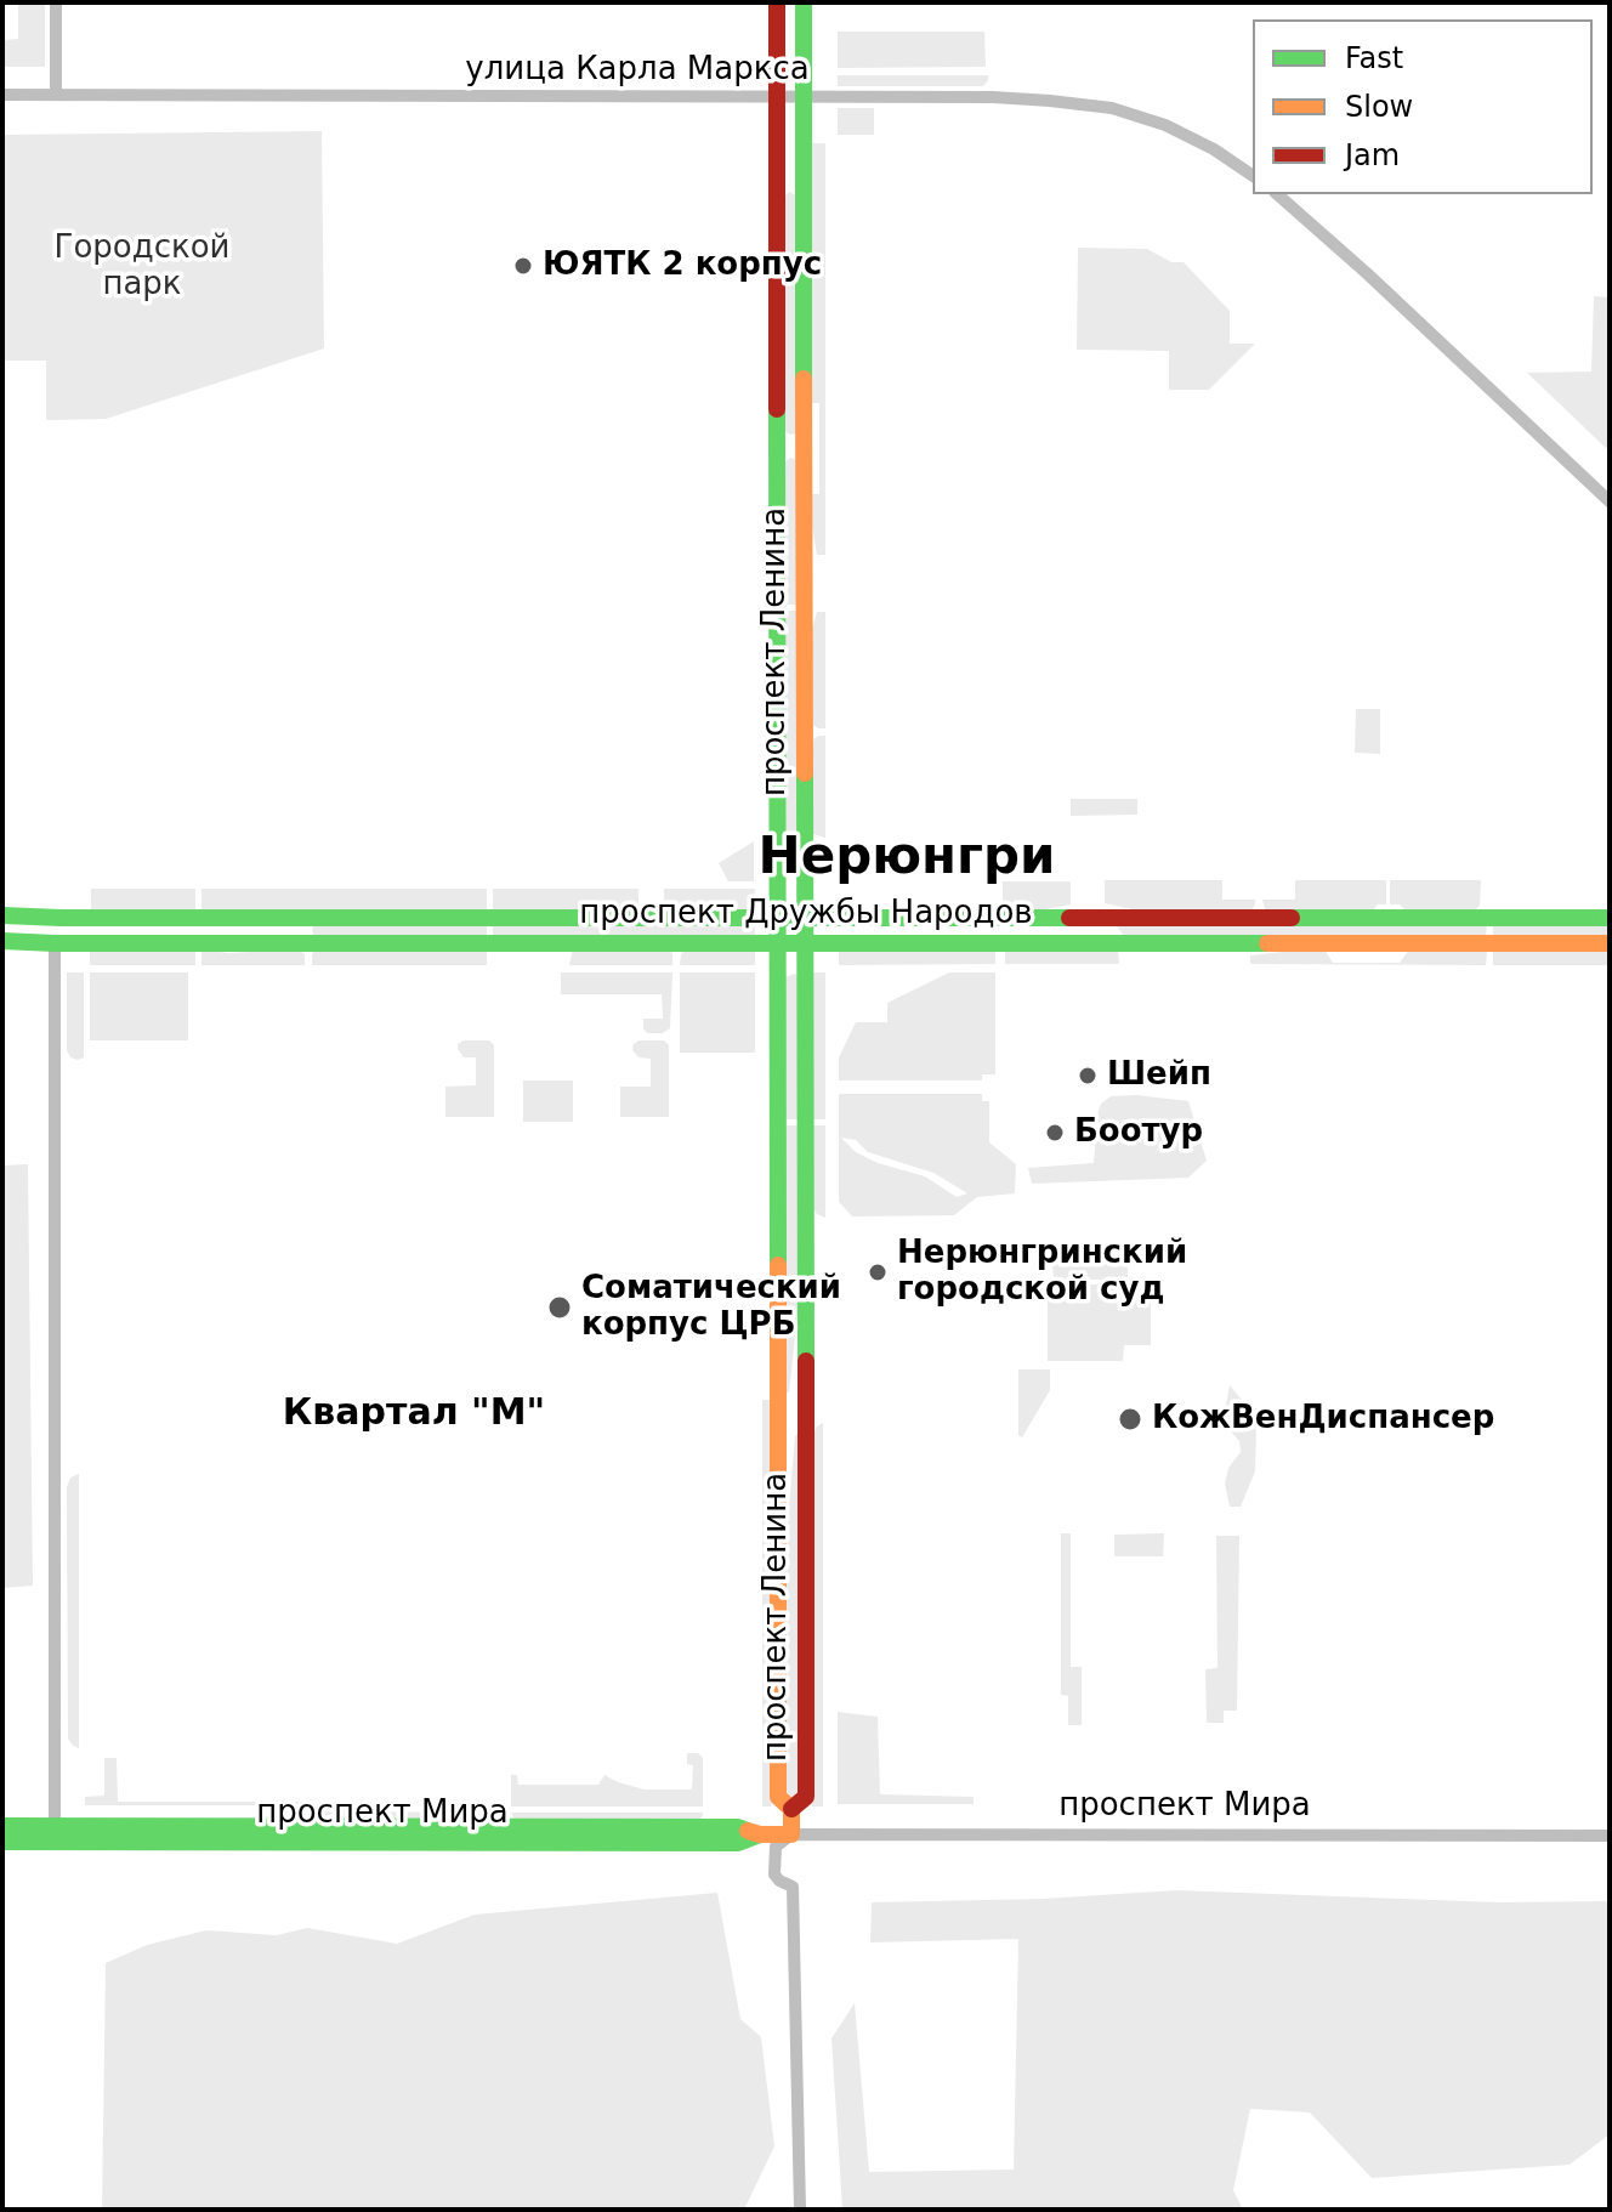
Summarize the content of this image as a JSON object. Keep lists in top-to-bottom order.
{
  "streets": {
    "street": [
      "улица Карла Маркса",
      "проспект Ленина",
      "проспект Дружбы Народов",
      "проспект Мира"
    ]
  },
  "crossings": [
    ["улица Карла Маркса", "проспект Ленина"],
    ["проспект Ленина", "проспект Дружбы Народов"],
    ["проспект Ленина", "проспект Мира"]
  ],
  "districts": ["Нерюнгри", "Квартал \"М\""],
  "parks": ["Городской парк"],
  "places": [
    "ЮЯТК 2 корпус",
    "Шейп",
    "Боотур",
    "Нерюнгринский городской суд",
    "Соматический корпус ЦРБ",
    "КожВенДиспансер"
  ],
  "legend": ["Fast", "Slow", "Jam"]
}
